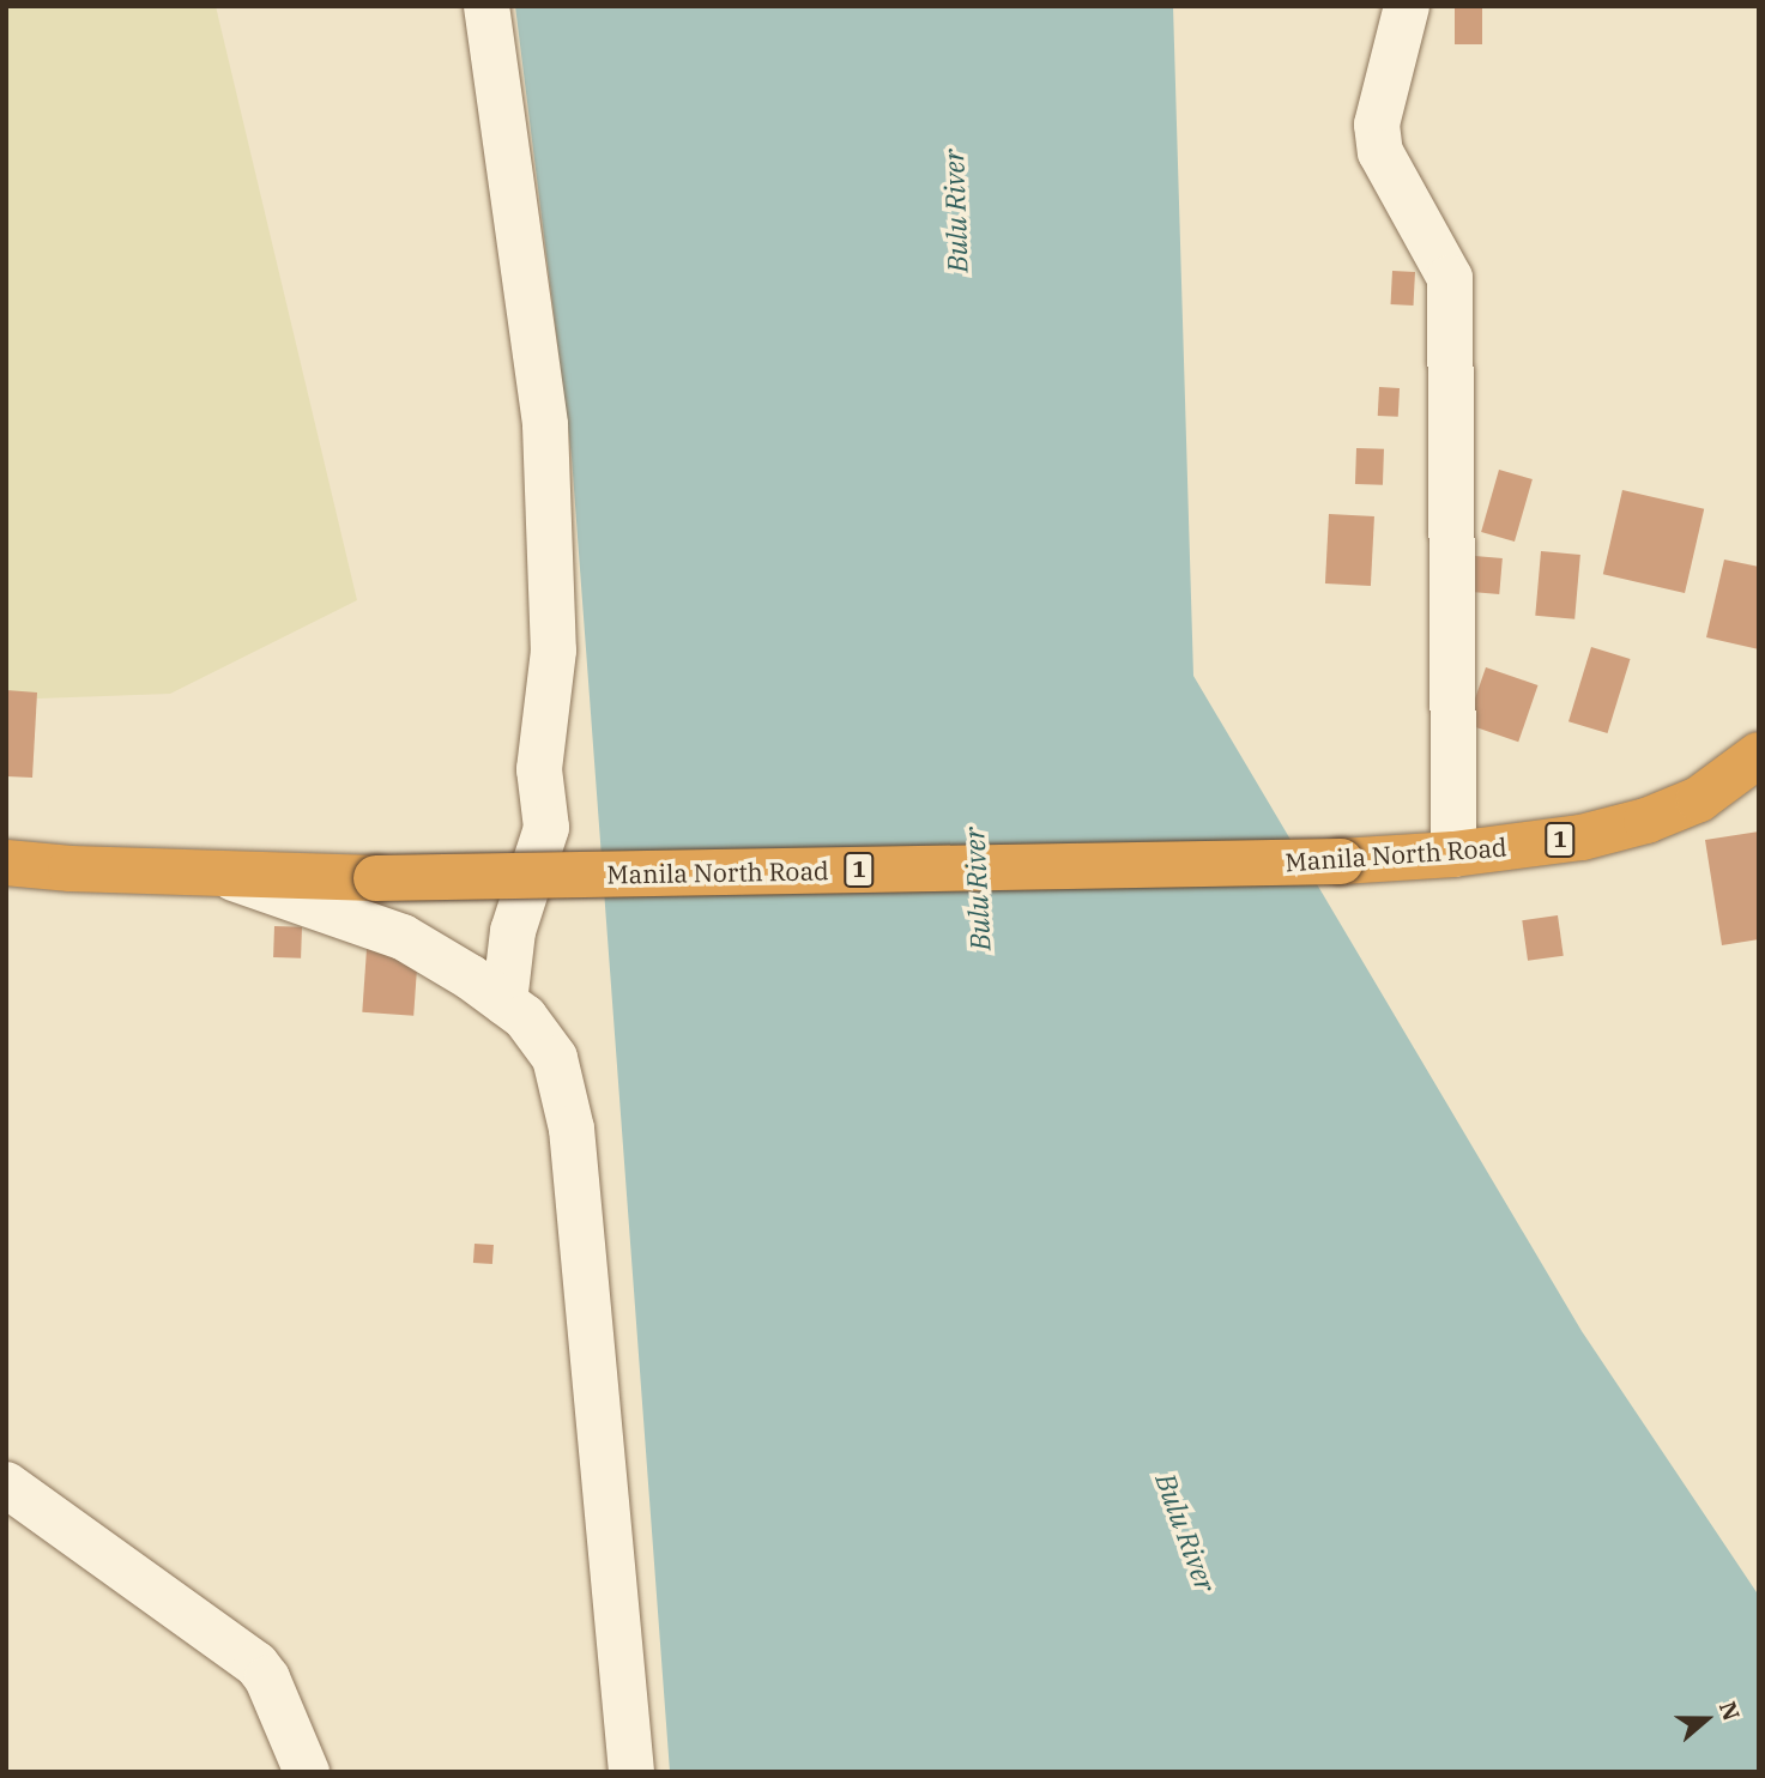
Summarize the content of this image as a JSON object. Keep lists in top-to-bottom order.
{
  "streets": {
    "highway": ["1", "Manila North Road"]
  },
  "water": ["Bulu River"],
  "north": "right"
}
